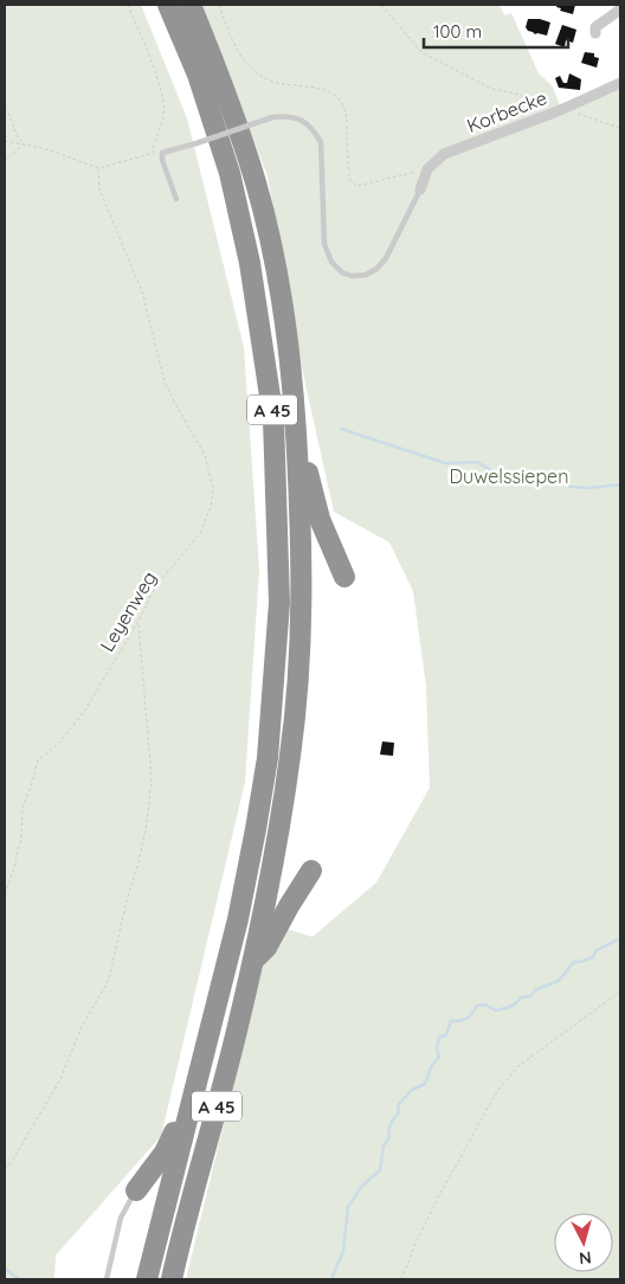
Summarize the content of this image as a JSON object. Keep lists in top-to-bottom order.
{
  "streets": {
    "highway": ["A 45"],
    "street": ["Korbecke"],
    "path": ["Leyenweg"]
  },
  "parks": ["Duwelssiepen"],
  "scale_bar": "100 m",
  "north": "bottom"
}
